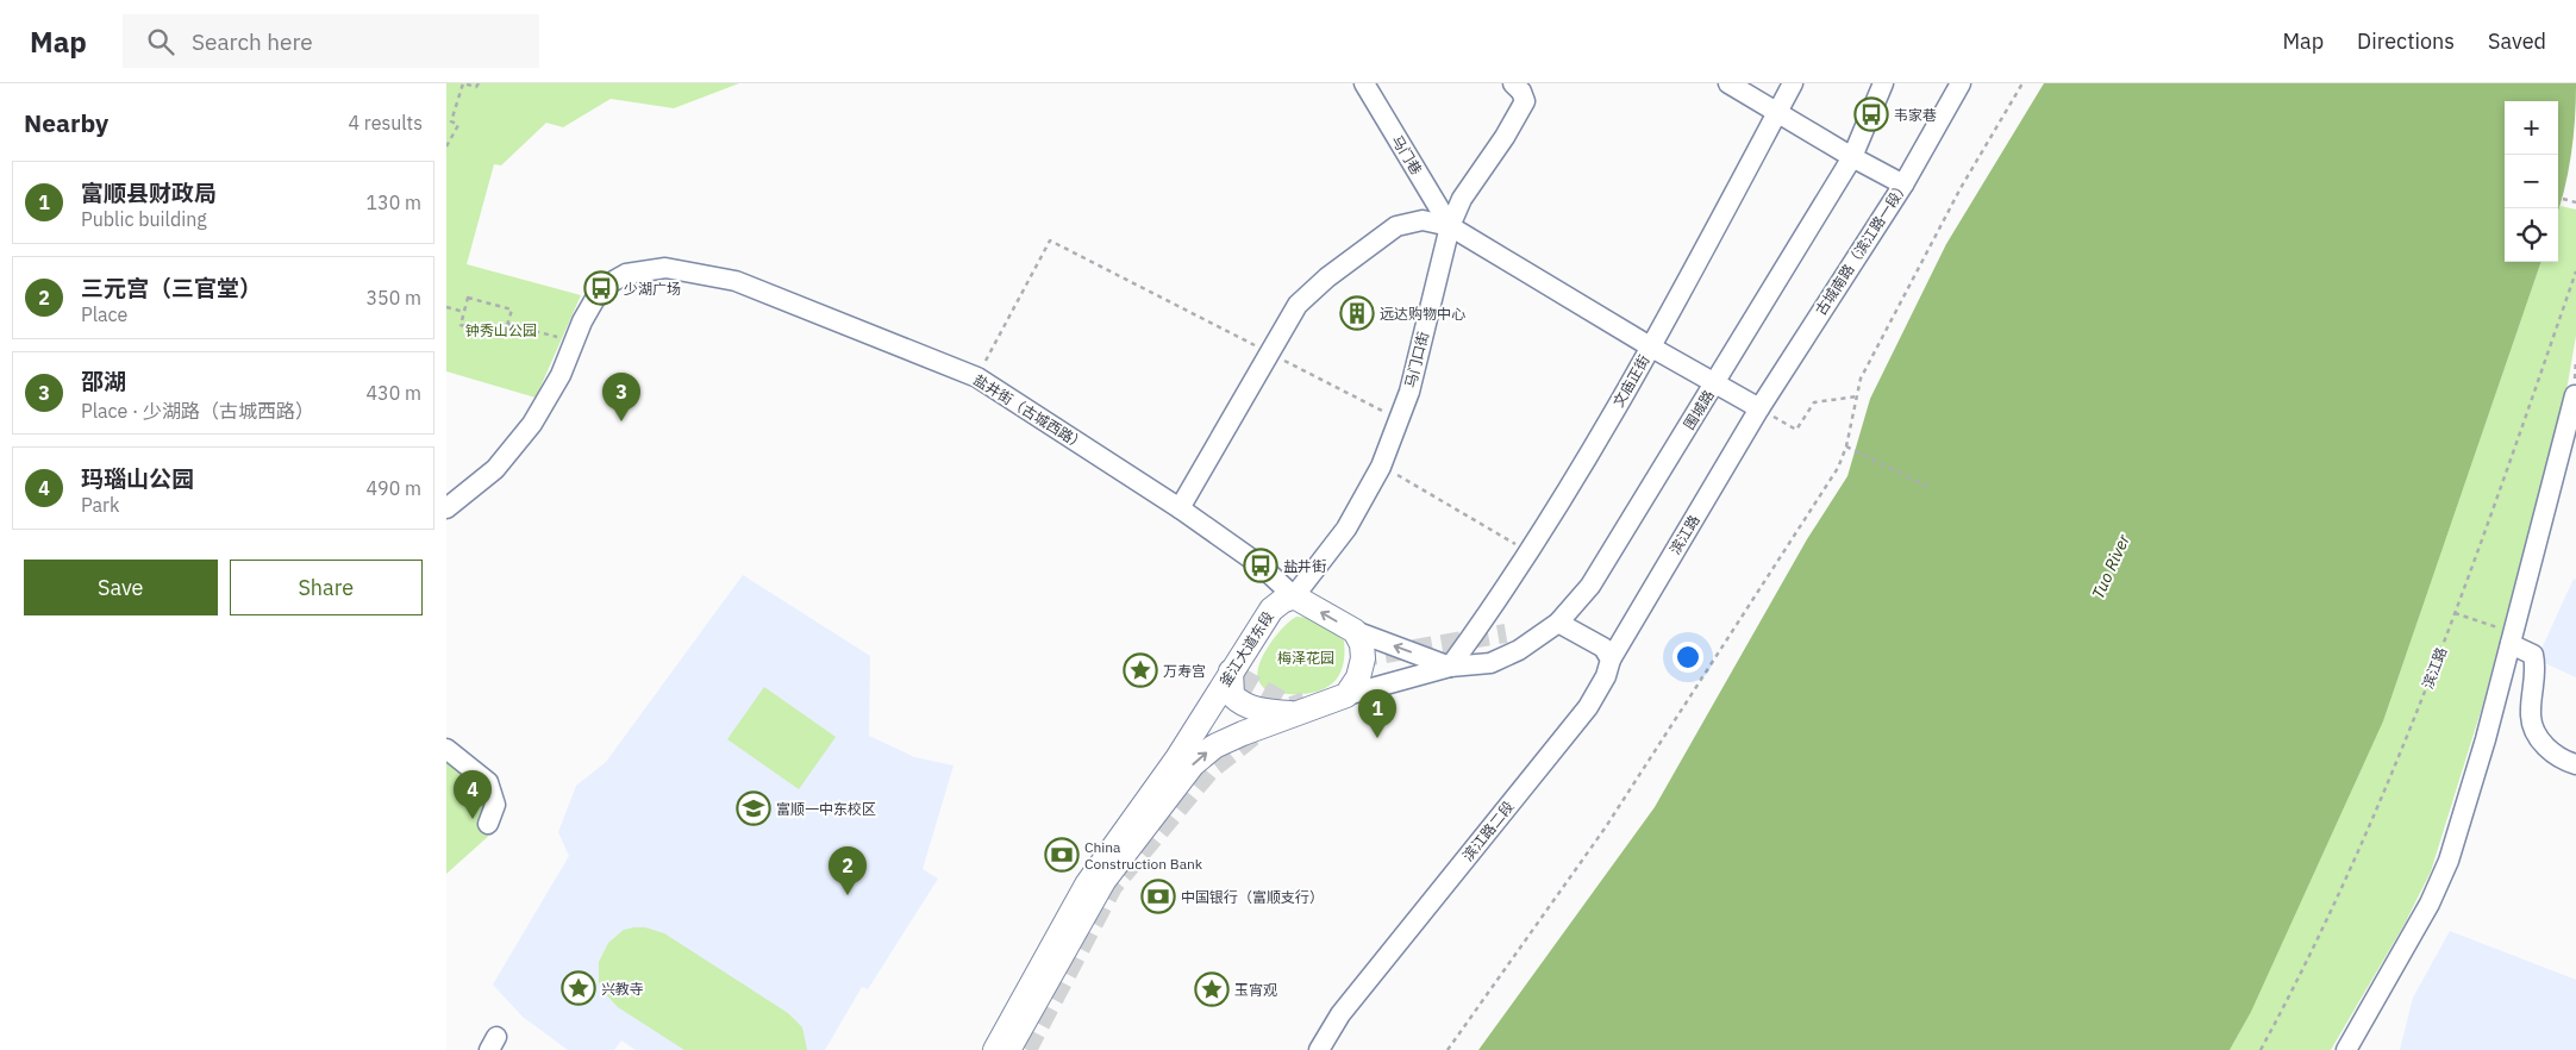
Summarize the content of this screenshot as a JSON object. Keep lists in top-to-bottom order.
{
  "streets": {
    "main road": ["釜江大道东段"],
    "street": [
      "马门巷",
      "古城南路（滨江路一段）",
      "马门口街",
      "文庙正街",
      "围城路",
      "盐井街（古城西路）",
      "滨江路",
      "滨江路二段"
    ]
  },
  "crossings": [
    ["马门巷", "马门口街"],
    ["古城南路（滨江路一段）", "滨江路"],
    ["马门口街", "盐井街（古城西路）"],
    ["马门口街", "釜江大道东段"],
    ["文庙正街", "围城路"],
    ["盐井街（古城西路）", "釜江大道东段"],
    ["滨江路", "滨江路二段"]
  ],
  "water": ["Tuo River"],
  "parks": ["钟秀山公园", "梅泽花园"],
  "places": {
    "bus stop": ["韦家巷", "少湖广场", "盐井街"],
    "building": ["远达购物中心"],
    "place": ["万寿宫", "兴教寺", "玉宵观"],
    "school or university": ["富顺一中东校区"],
    "bank": ["China Construction Bank", "中国银行（富顺支行）"]
  },
  "page": {
    "header": "Map",
    "search": "Search here",
    "nav": ["Map", "Directions", "Saved"],
    "heading": ["Nearby", "4 results"],
    "map_buttons": ["+", "−"],
    "list": [
      {
        "mark": "1",
        "name": "富顺县财政局",
        "note": "Public building",
        "value": "130 m"
      },
      {
        "mark": "2",
        "name": "三元宫（三官堂）",
        "note": "Place",
        "value": "350 m"
      },
      {
        "mark": "3",
        "name": "邵湖",
        "note": "Place · 少湖路（古城西路）",
        "value": "430 m"
      },
      {
        "mark": "4",
        "name": "玛瑙山公园",
        "note": "Park",
        "value": "490 m"
      }
    ],
    "pins": [
      "3",
      "1",
      "4",
      "2"
    ],
    "buttons": ["Save", "Share"]
  }
}
